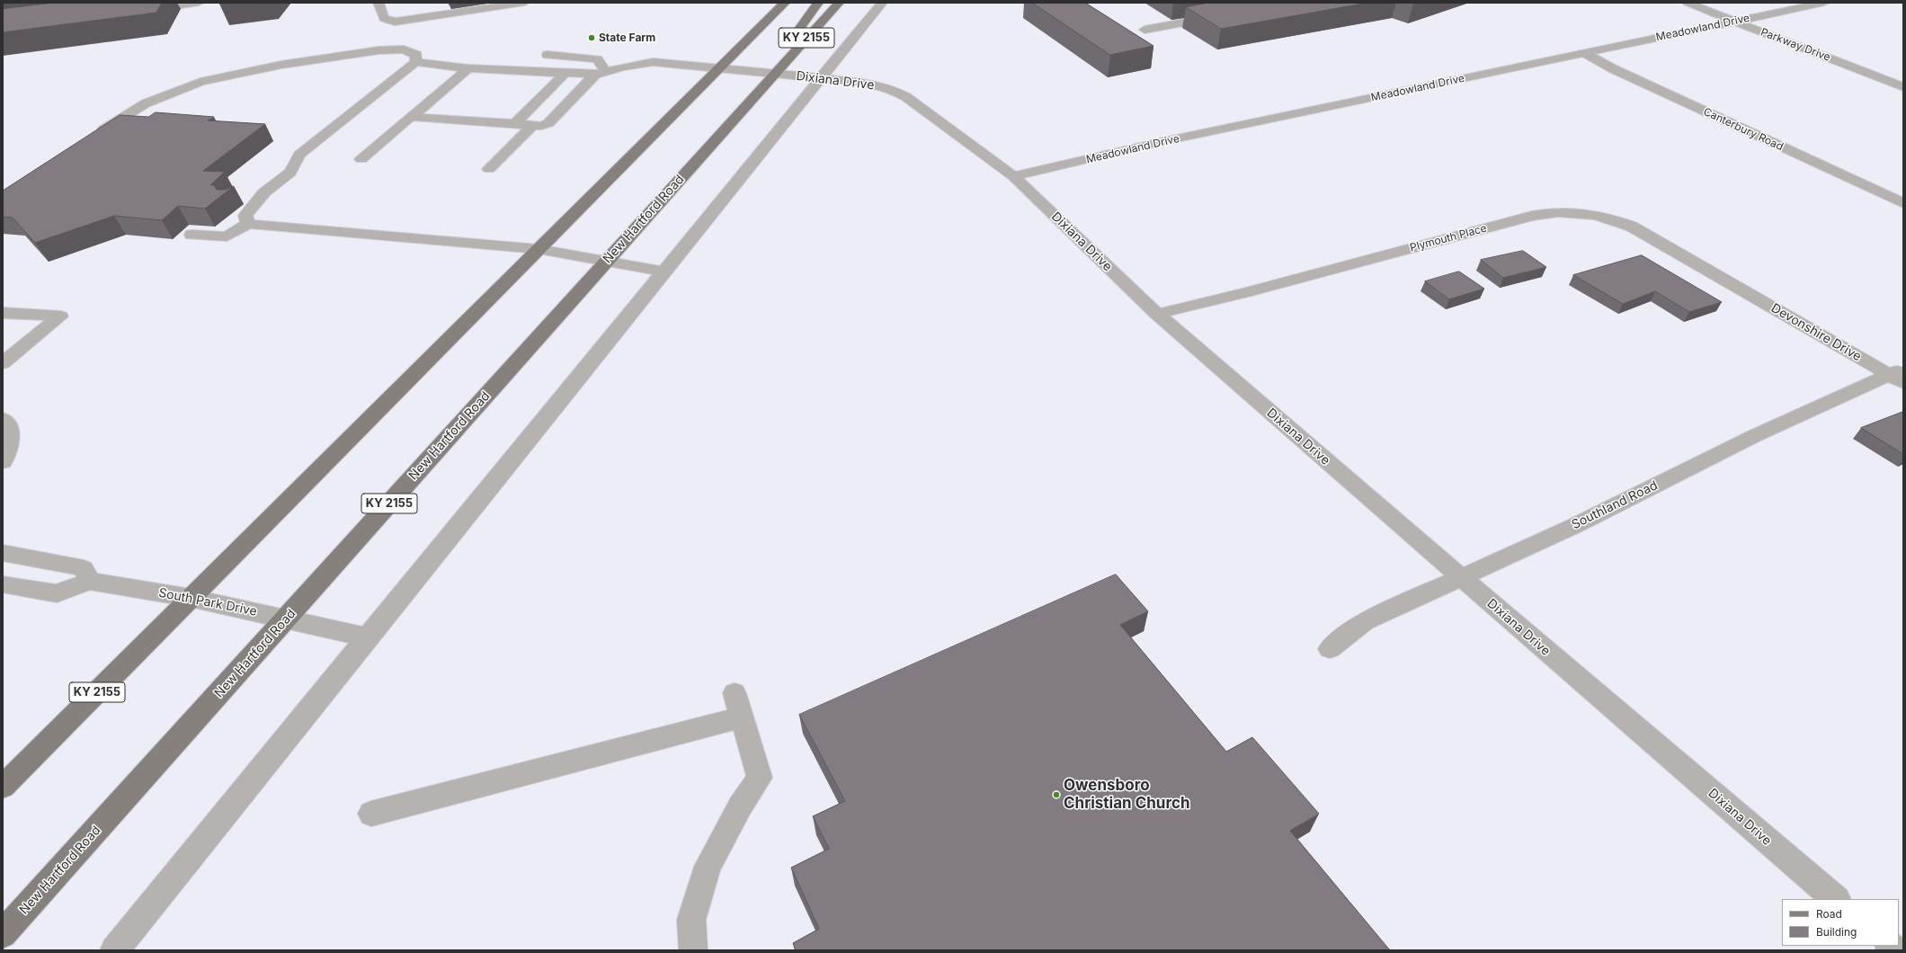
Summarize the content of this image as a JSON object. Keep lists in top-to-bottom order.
{
  "streets": {
    "main road": ["KY 2155", "New Hartford Road"],
    "street": [
      "Meadowland Drive",
      "Parkway Drive",
      "Dixiana Drive",
      "Canterbury Road",
      "Plymouth Place",
      "Devonshire Drive",
      "Southland Road",
      "South Park Drive"
    ]
  },
  "crossings": [
    ["Meadowland Drive", "Parkway Drive"],
    ["Meadowland Drive", "Dixiana Drive"],
    ["Meadowland Drive", "Canterbury Road"],
    ["KY 2155", "Dixiana Drive"],
    ["KY 2155", "South Park Drive"],
    ["Dixiana Drive", "New Hartford Road"],
    ["Dixiana Drive", "Plymouth Place"],
    ["Dixiana Drive", "Southland Road"],
    ["New Hartford Road", "South Park Drive"],
    ["Plymouth Place", "Devonshire Drive"],
    ["Devonshire Drive", "Southland Road"]
  ],
  "places": ["State Farm", "Owensboro Christian Church"],
  "legend": ["Road", "Building"]
}
